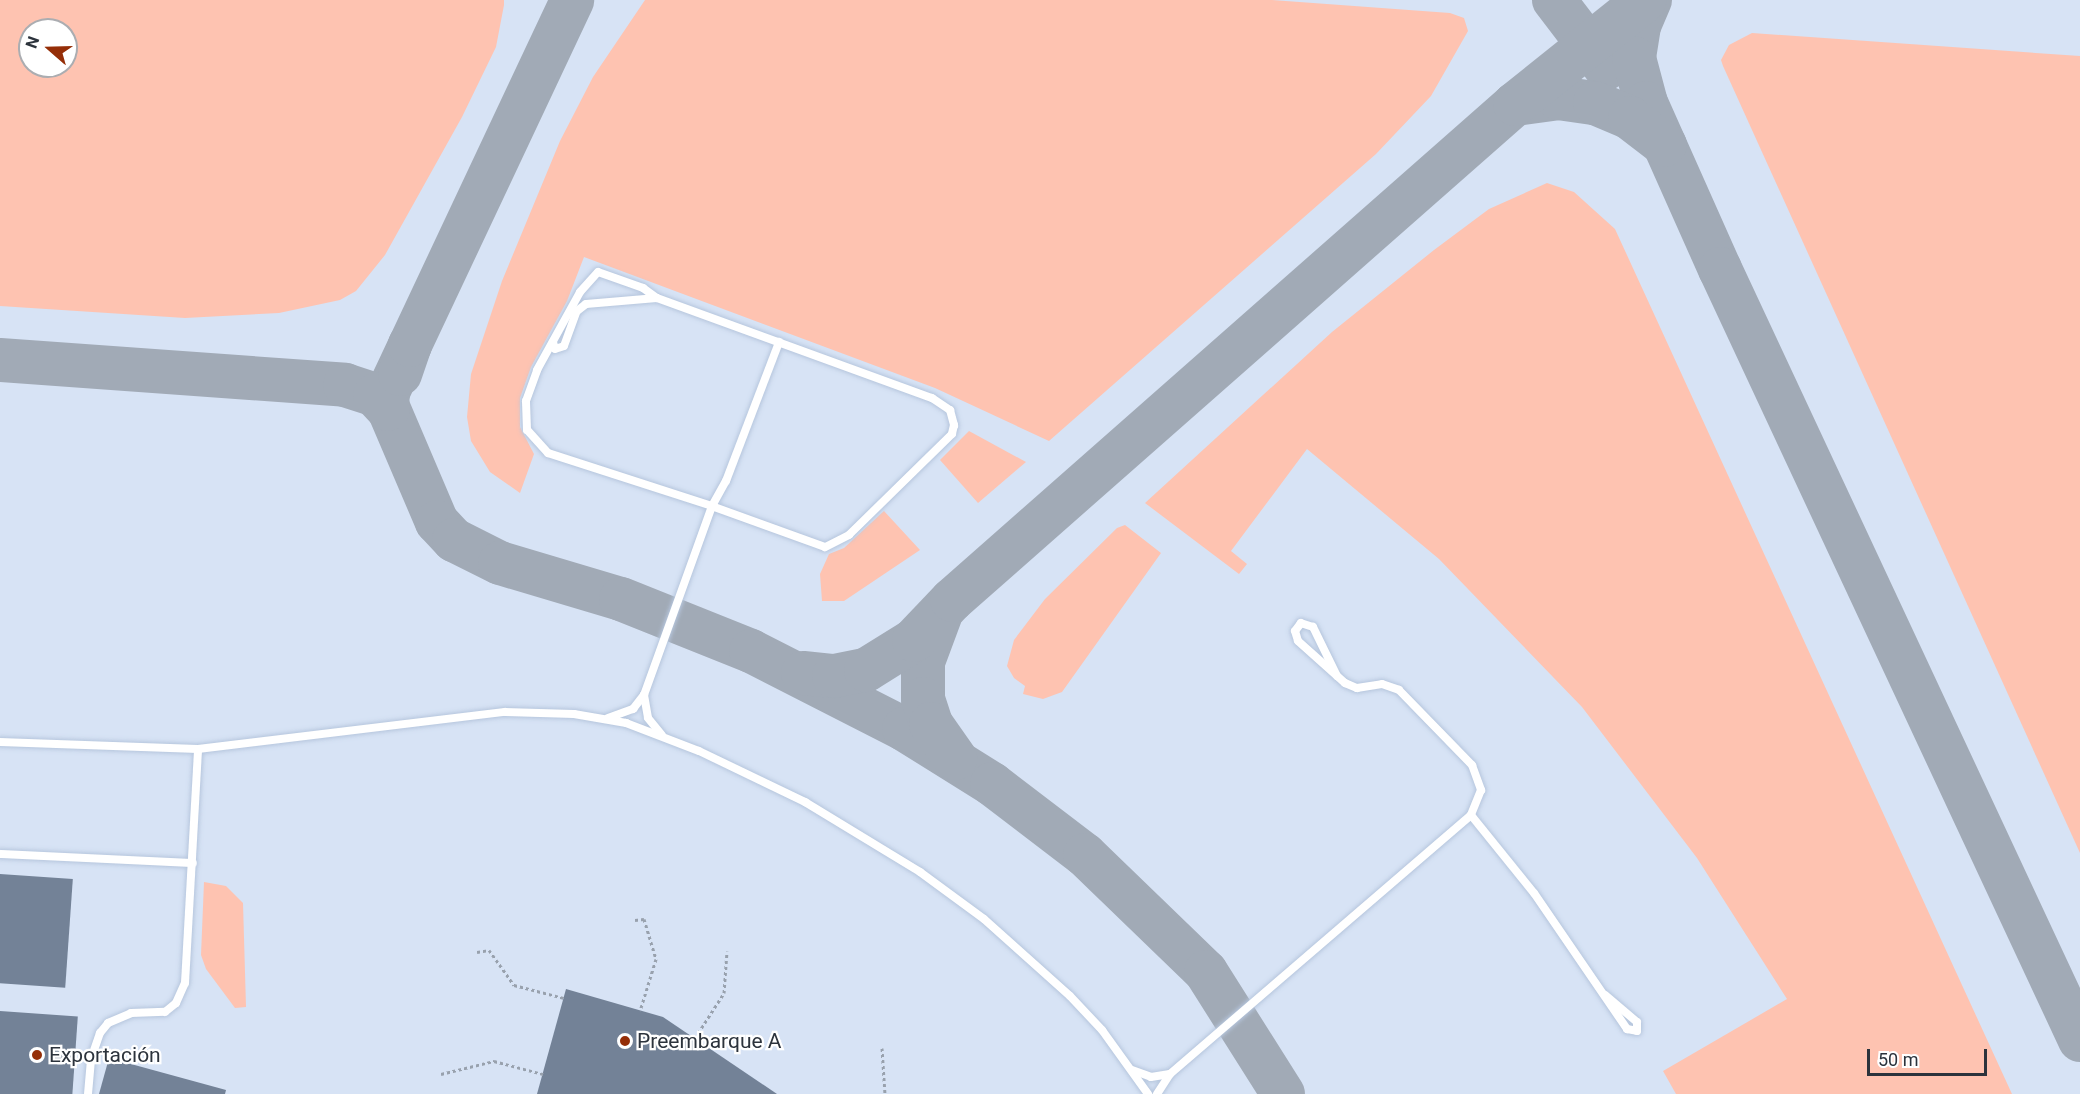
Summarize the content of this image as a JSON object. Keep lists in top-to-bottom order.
{
  "places": ["Preembarque A", "Exportación"],
  "scale_bar": "50 m",
  "north": "left"
}
